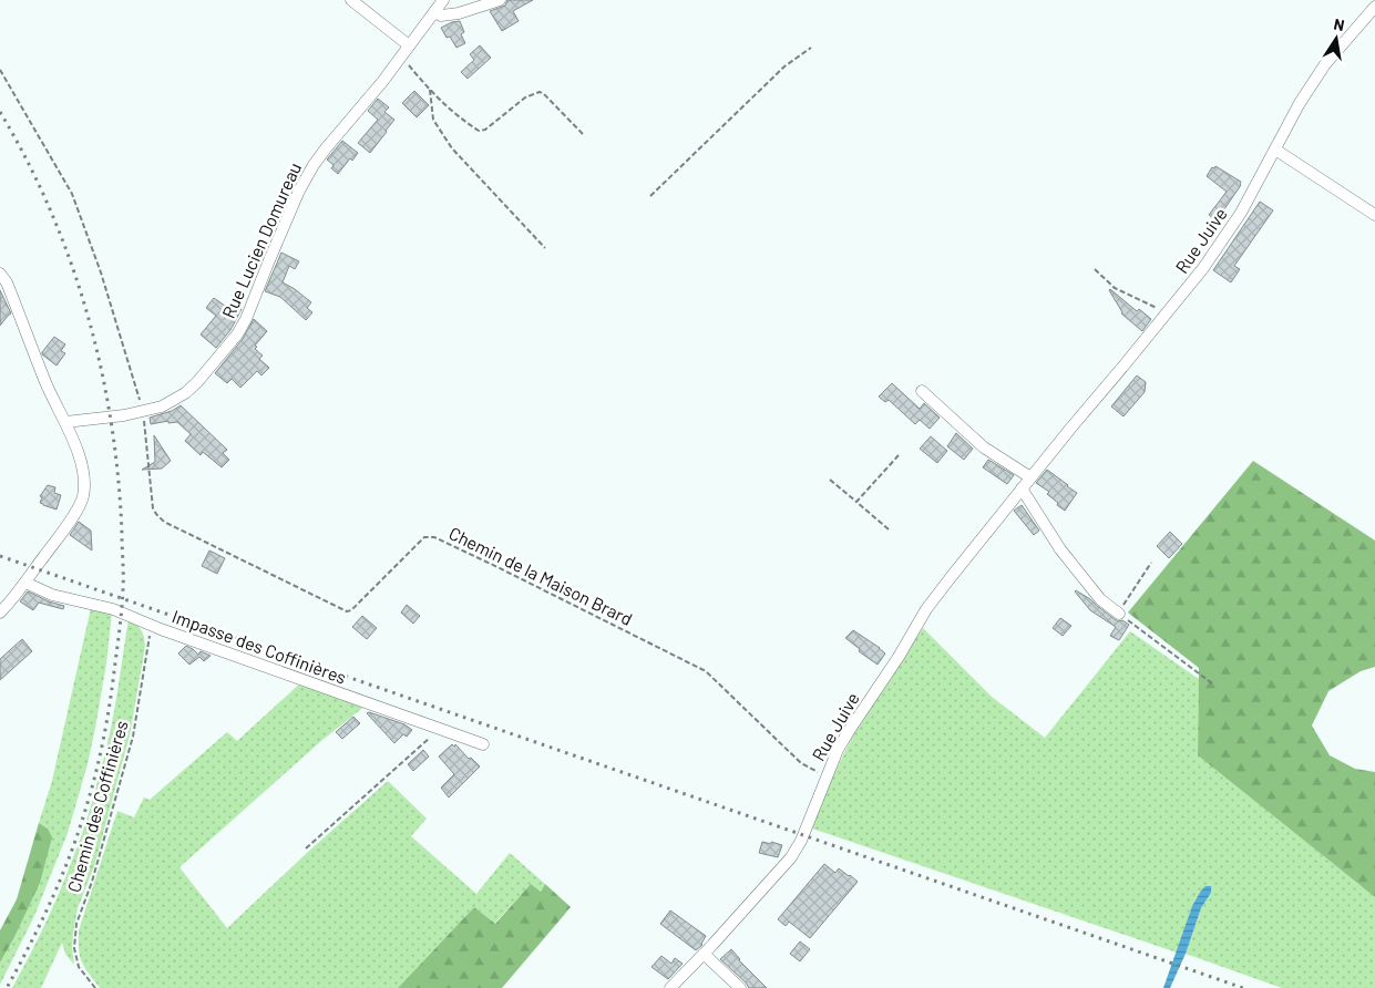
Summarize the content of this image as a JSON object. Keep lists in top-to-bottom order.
{
  "streets": {
    "street": ["Rue Lucien Domureau", "Rue Juive", "Impasse des Coffinières"],
    "path": ["Chemin de la Maison Brard", "Chemin des Coffinières"]
  },
  "crossings": [
    ["Rue Lucien Domureau", "Chemin de la Maison Brard"],
    ["Rue Juive", "Chemin de la Maison Brard"],
    ["Impasse des Coffinières", "Chemin des Coffinières"]
  ],
  "north": "top"
}
